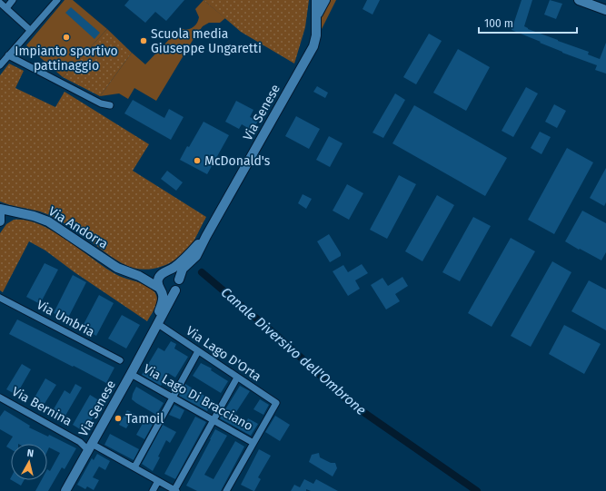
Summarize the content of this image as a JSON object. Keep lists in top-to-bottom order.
{
  "streets": {
    "main road": ["Via Senese", "Via Andorra"],
    "street": [
      "Via Umbria",
      "Via Lago D'Orta",
      "Via Lago Di Bracciano",
      "Via Bernina"
    ]
  },
  "crossings": [
    ["Via Senese", "Via Andorra"],
    ["Via Senese", "Via Lago D'Orta"],
    ["Via Senese", "Via Lago Di Bracciano"],
    ["Via Senese", "Via Bernina"],
    ["Via Lago D'Orta", "Via Lago Di Bracciano"]
  ],
  "water": ["Canale Diversivo dell'Ombrone"],
  "places": [
    "Impianto sportivo pattinaggio",
    "Scuola media Giuseppe Ungaretti",
    "McDonald's",
    "Tamoil"
  ],
  "scale_bar": "100 m",
  "north": "top"
}
